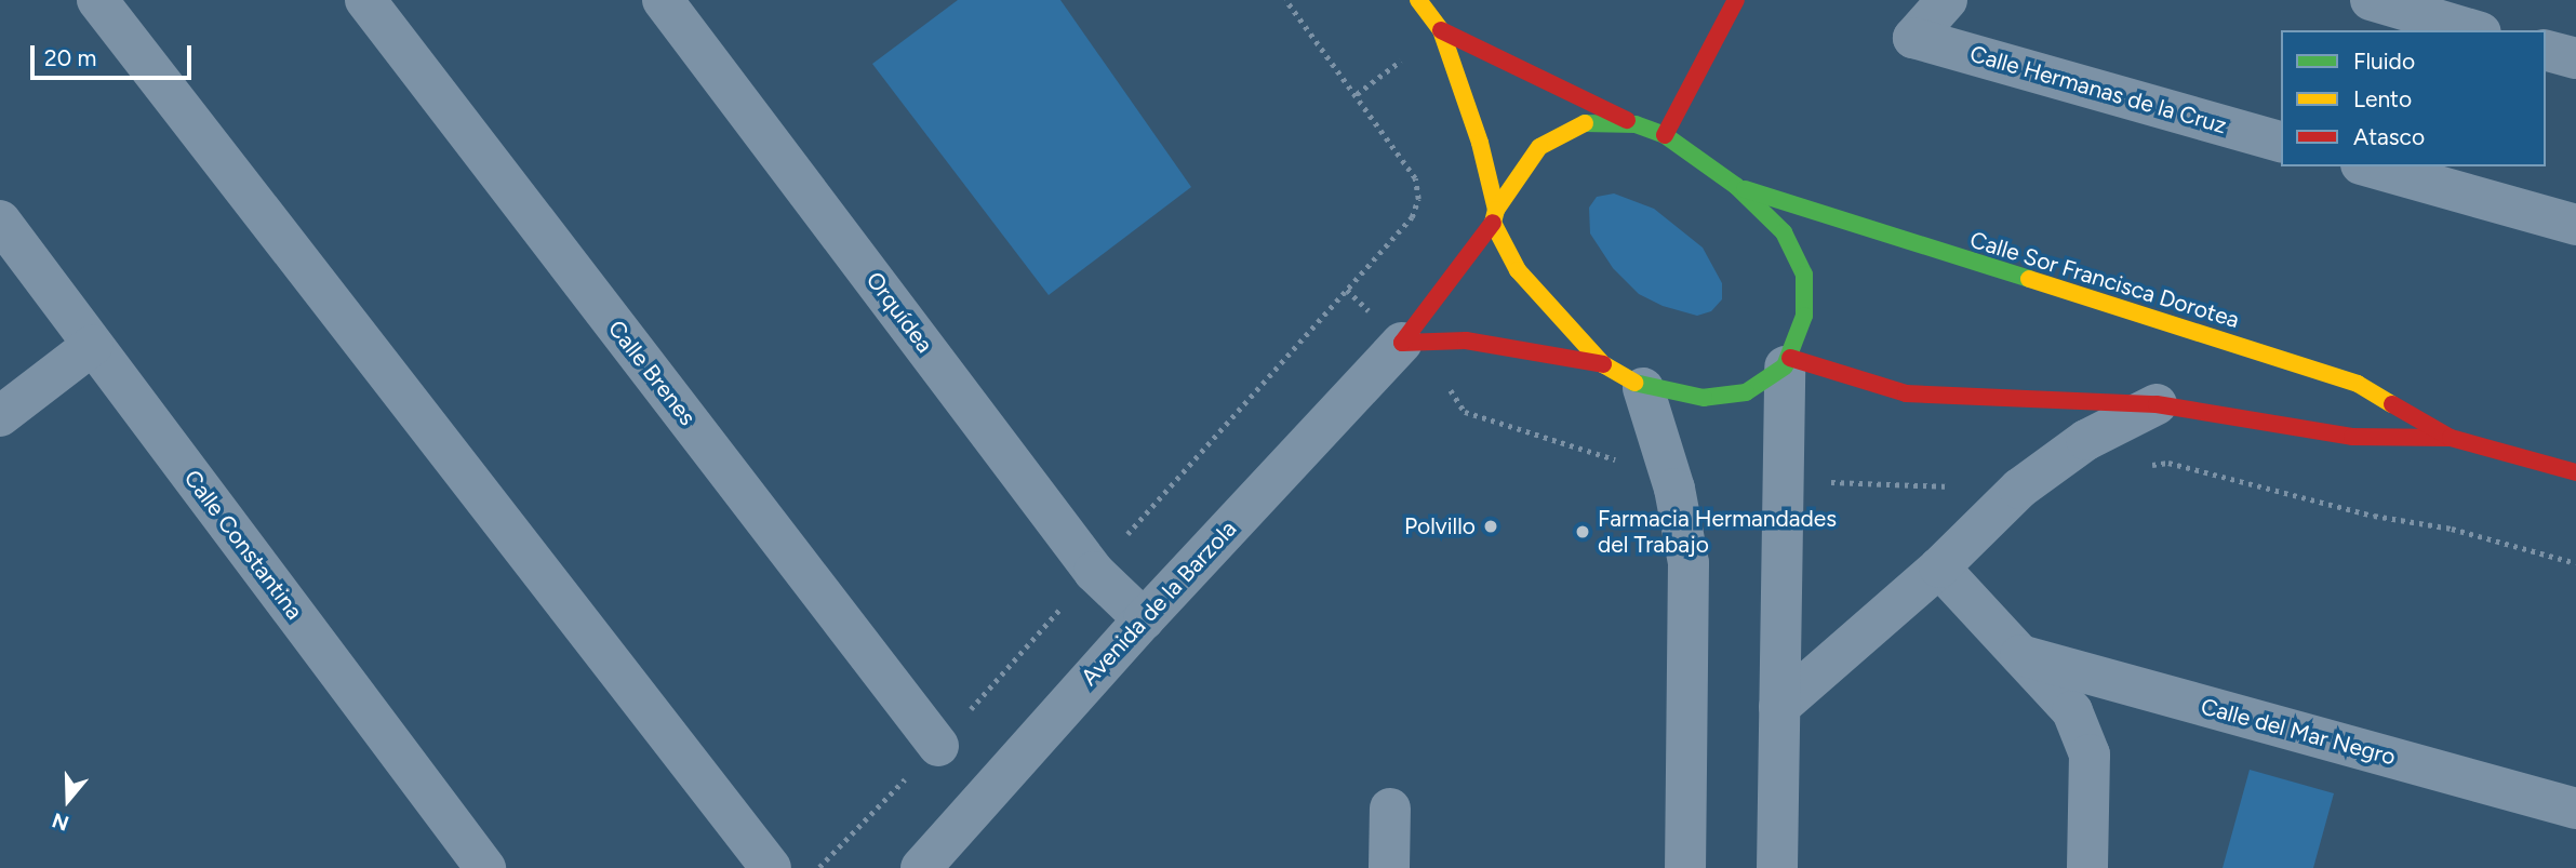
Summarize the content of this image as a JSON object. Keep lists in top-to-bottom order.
{
  "streets": {
    "main road": ["Calle Sor Francisca Dorotea", "Avenida de la Barzola"],
    "street": [
      "Calle Hermanas de la Cruz",
      "Orquídea",
      "Calle Brenes",
      "Calle Constantina",
      "Calle del Mar Negro"
    ]
  },
  "crossings": [
    ["Orquídea", "Avenida de la Barzola"]
  ],
  "places": ["Polvillo", "Farmacia Hermandades del Trabajo"],
  "legend": ["Fluido", "Lento", "Atasco"],
  "scale_bar": "20 m",
  "north": "bottom"
}
